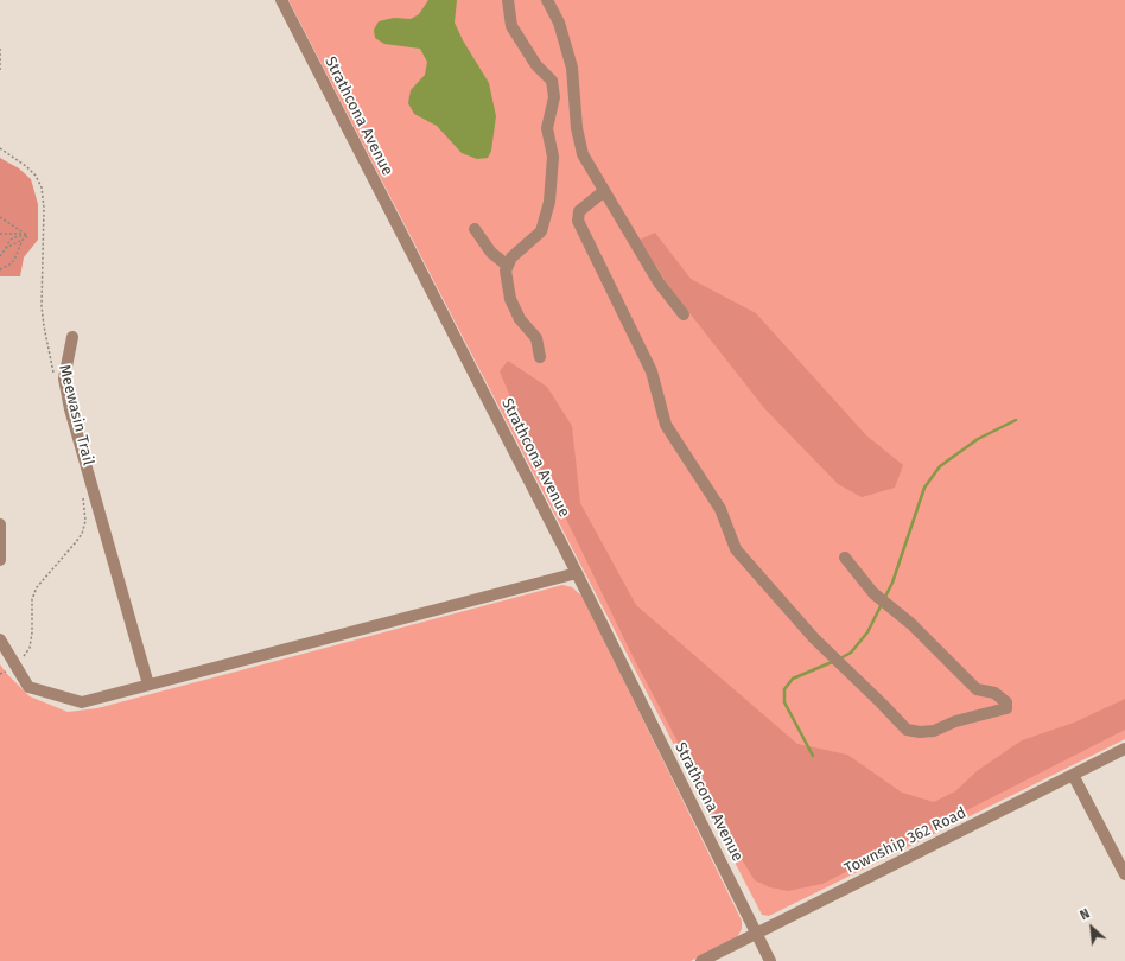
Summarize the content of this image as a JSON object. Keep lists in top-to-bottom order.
{
  "streets": {
    "street": ["Strathcona Avenue", "Township 362 Road"],
    "path": ["Meewasin Trail"]
  },
  "crossings": [
    ["Strathcona Avenue", "Township 362 Road"]
  ],
  "north": "top left"
}
